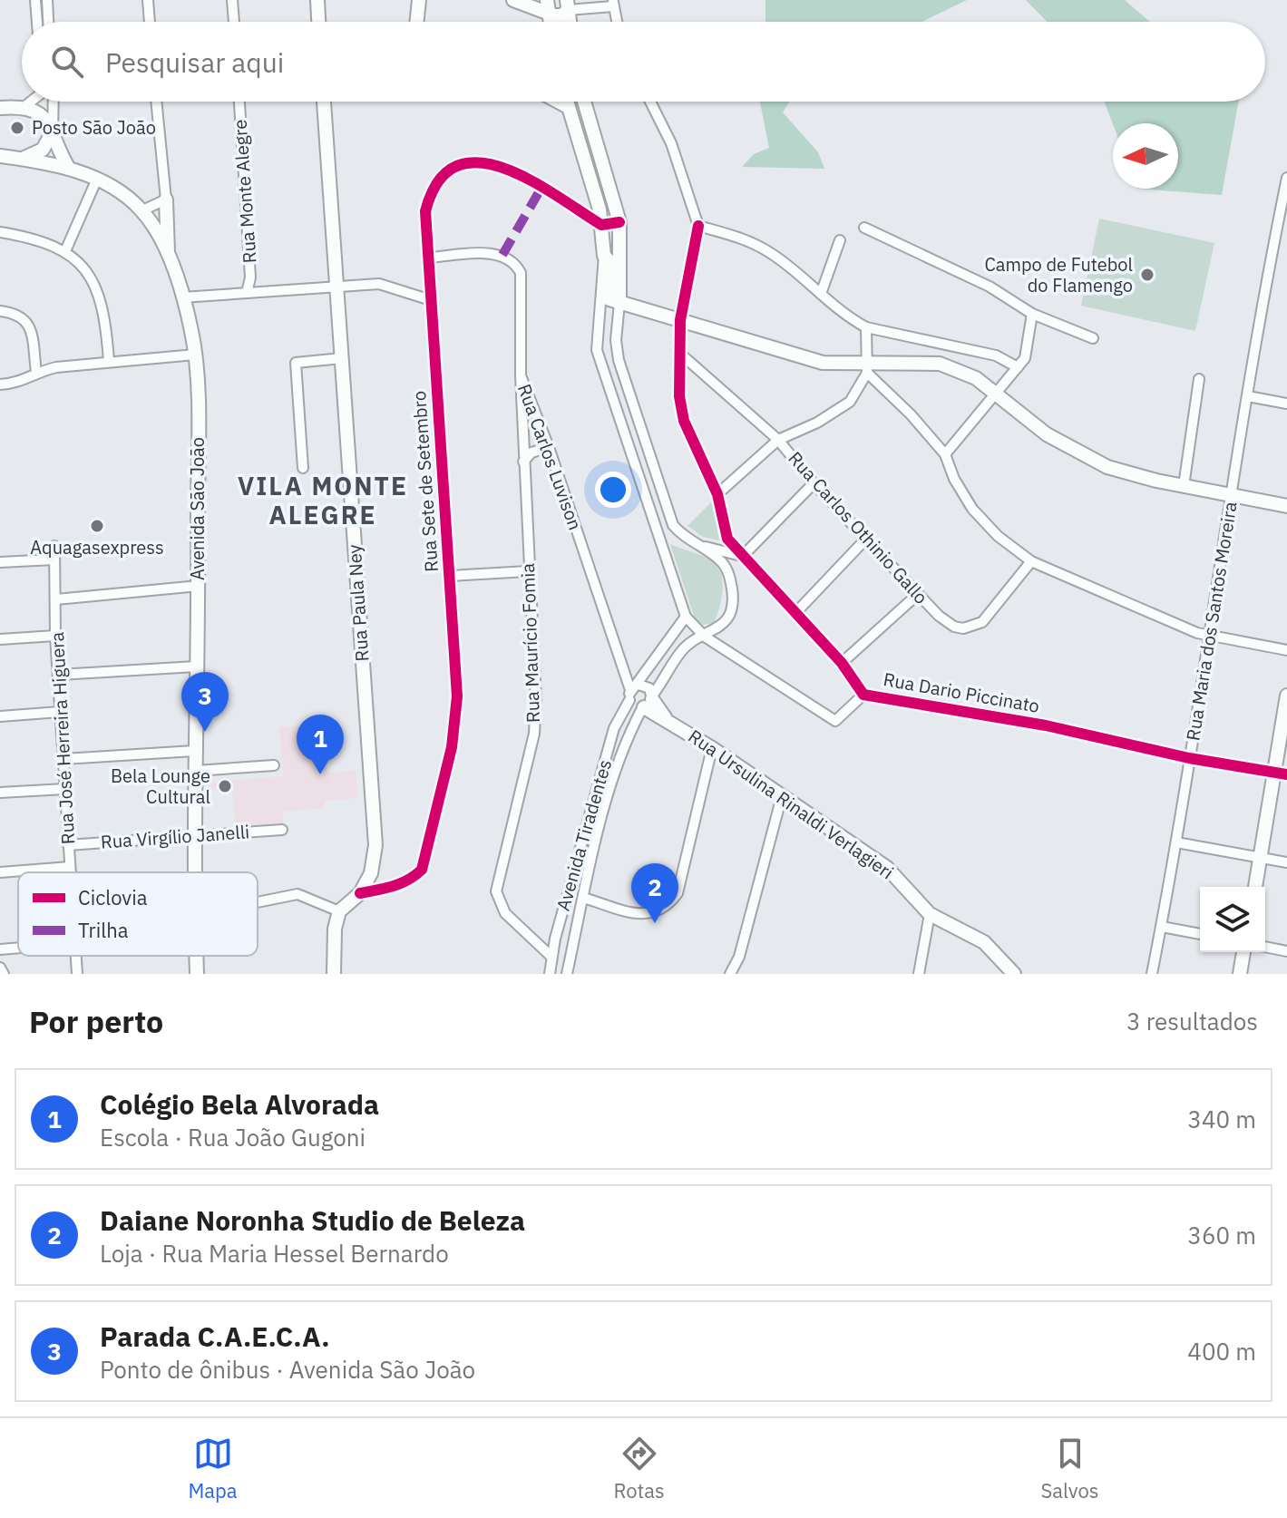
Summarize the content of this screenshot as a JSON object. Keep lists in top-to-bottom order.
{
  "streets": {
    "main road": ["Avenida São João", "Rua Paula Ney", "Rua Ursulina Rinaldi Verlagieri"],
    "street": [
      "Rua Monte Alegre",
      "Rua Carlos Luvison",
      "Rua Sete de Setembro",
      "Rua Carlos Othinio Gallo",
      "Rua Maria dos Santos Moreira",
      "Rua Maurício Fomia",
      "Rua Dario Piccinato",
      "Rua José Herreira Higuera",
      "Avenida Tiradentes",
      "Rua Virgílio Janelli"
    ]
  },
  "crossings": [
    ["Rua Carlos Luvison", "Rua Sete de Setembro"],
    ["Rua Carlos Luvison", "Rua Maurício Fomia"],
    ["Rua Carlos Luvison", "Avenida Tiradentes"],
    ["Rua Sete de Setembro", "Rua Paula Ney"],
    ["Avenida São João", "Rua Virgílio Janelli"],
    ["Rua Carlos Othinio Gallo", "Rua Dario Piccinato"],
    ["Rua Maria dos Santos Moreira", "Rua Dario Piccinato"],
    ["Rua Maurício Fomia", "Avenida Tiradentes"],
    ["Rua José Herreira Higuera", "Rua Virgílio Janelli"],
    ["Rua Ursulina Rinaldi Verlagieri", "Avenida Tiradentes"]
  ],
  "districts": ["VILA MONTE ALEGRE"],
  "places": [
    "Posto São João",
    "Campo de Futebol do Flamengo",
    "Aquagasexpress",
    "Bela Lounge Cultural"
  ],
  "legend": ["Ciclovia", "Trilha"],
  "north": "left",
  "page": {
    "search": "Pesquisar aqui",
    "pins": ["3", "1", "2"],
    "heading": ["Por perto", "3 resultados"],
    "list": [
      {
        "mark": "1",
        "name": "Colégio Bela Alvorada",
        "note": "Escola · Rua João Gugoni",
        "value": "340 m"
      },
      {
        "mark": "2",
        "name": "Daiane Noronha Studio de Beleza",
        "note": "Loja · Rua Maria Hessel Bernardo",
        "value": "360 m"
      },
      {
        "mark": "3",
        "name": "Parada C.A.E.C.A.",
        "note": "Ponto de ônibus · Avenida São João",
        "value": "400 m"
      }
    ],
    "nav": ["Mapa", "Rotas", "Salvos"]
  }
}
